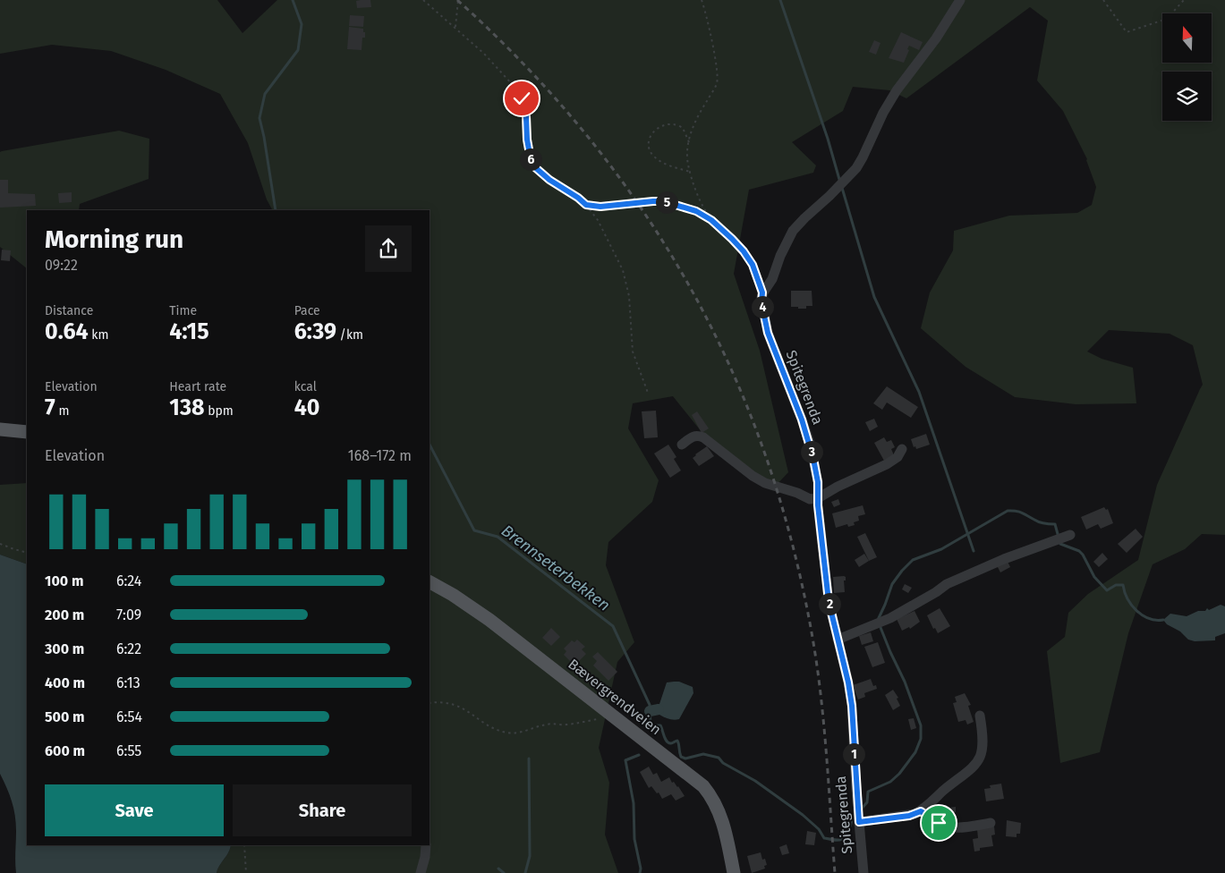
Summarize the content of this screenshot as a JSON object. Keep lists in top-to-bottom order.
{
  "streets": {
    "main road": ["Bævergrendveien"],
    "street": ["Spitegrenda"]
  },
  "water": ["Brennseterbekken"],
  "north": "top",
  "page": {
    "pins": [
      "6",
      "5",
      "4",
      "3",
      "2",
      "1"
    ],
    "heading": ["Morning run", "09:22"],
    "stats": [
      ["Distance", "0.64 km"],
      ["Time", "4:15"],
      ["Pace", "6:39 /km"],
      ["Elevation", "7 m"],
      ["Heart rate", "138 bpm"],
      ["kcal", "40"]
    ],
    "chart": ["Elevation", "168–172 m"],
    "list": [
      {
        "name": "100 m",
        "note": "6:24"
      },
      {
        "name": "200 m",
        "note": "7:09"
      },
      {
        "name": "300 m",
        "note": "6:22"
      },
      {
        "name": "400 m",
        "note": "6:13"
      },
      {
        "name": "500 m",
        "note": "6:54"
      },
      {
        "name": "600 m",
        "note": "6:55"
      }
    ],
    "buttons": ["Save", "Share"]
  }
}
